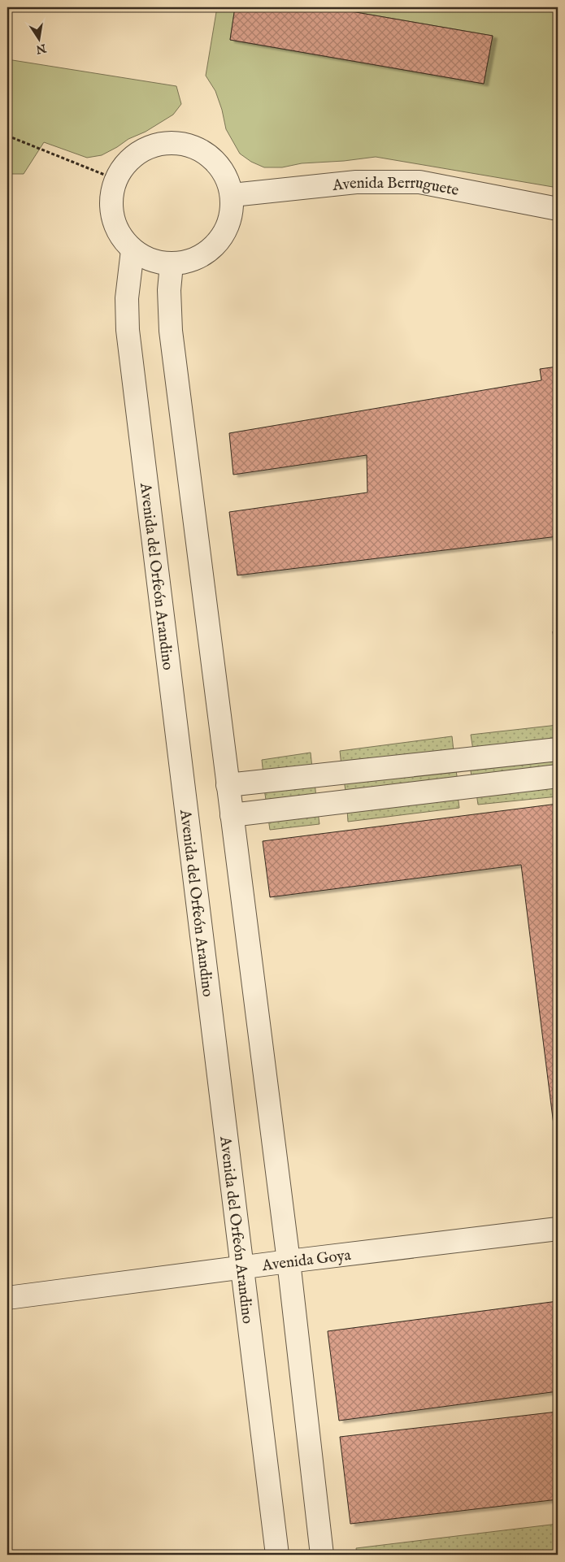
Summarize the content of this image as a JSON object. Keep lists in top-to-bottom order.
{
  "streets": {
    "street": ["Avenida Berruguete", "Avenida del Orfeón Arandino", "Avenida Goya"]
  },
  "crossings": [
    ["Avenida Berruguete", "Avenida del Orfeón Arandino"],
    ["Avenida del Orfeón Arandino", "Avenida Goya"]
  ],
  "north": "bottom"
}
